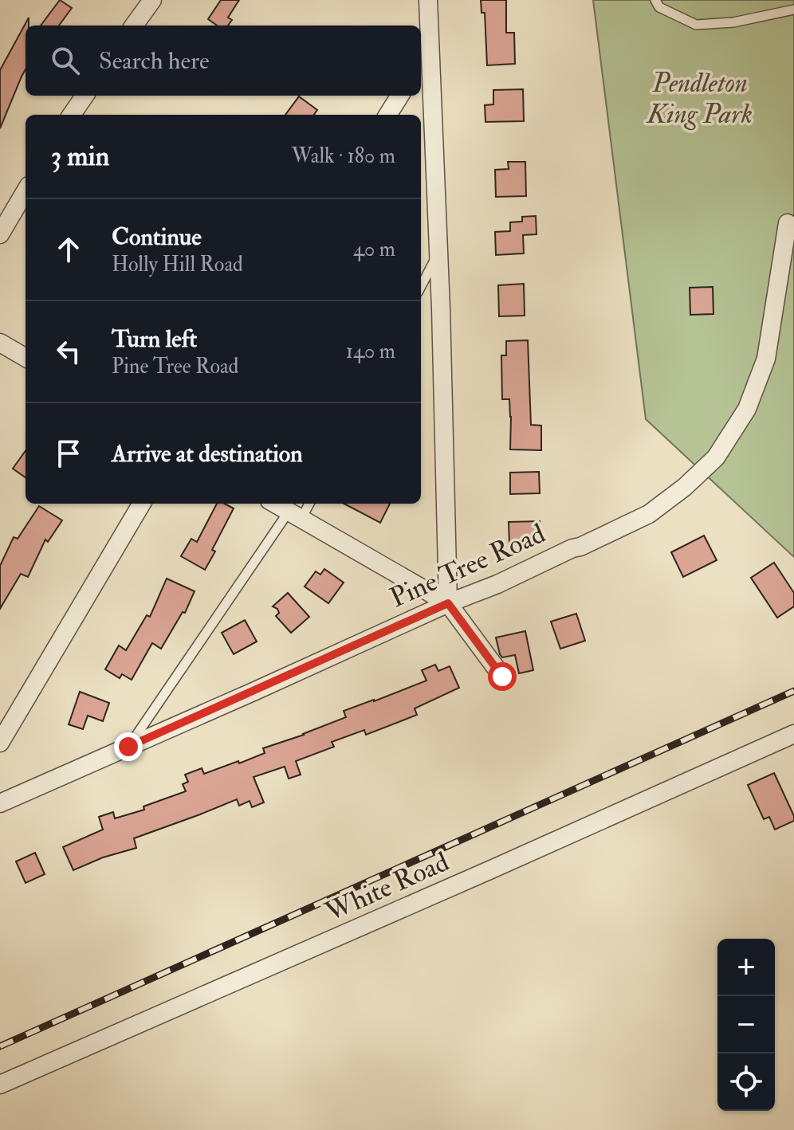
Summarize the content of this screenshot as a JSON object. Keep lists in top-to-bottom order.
{
  "streets": {
    "street": ["Pine Tree Road", "White Road"]
  },
  "parks": ["Pendleton King Park"],
  "page": {
    "search": "Search here",
    "heading": ["3 min", "Walk · 180 m"],
    "list": [
      ["Continue", "Holly Hill Road", "40 m"],
      ["Turn left", "Pine Tree Road", "140 m"],
      "Arrive at destination"
    ],
    "map_buttons": ["+", "−"]
  }
}
